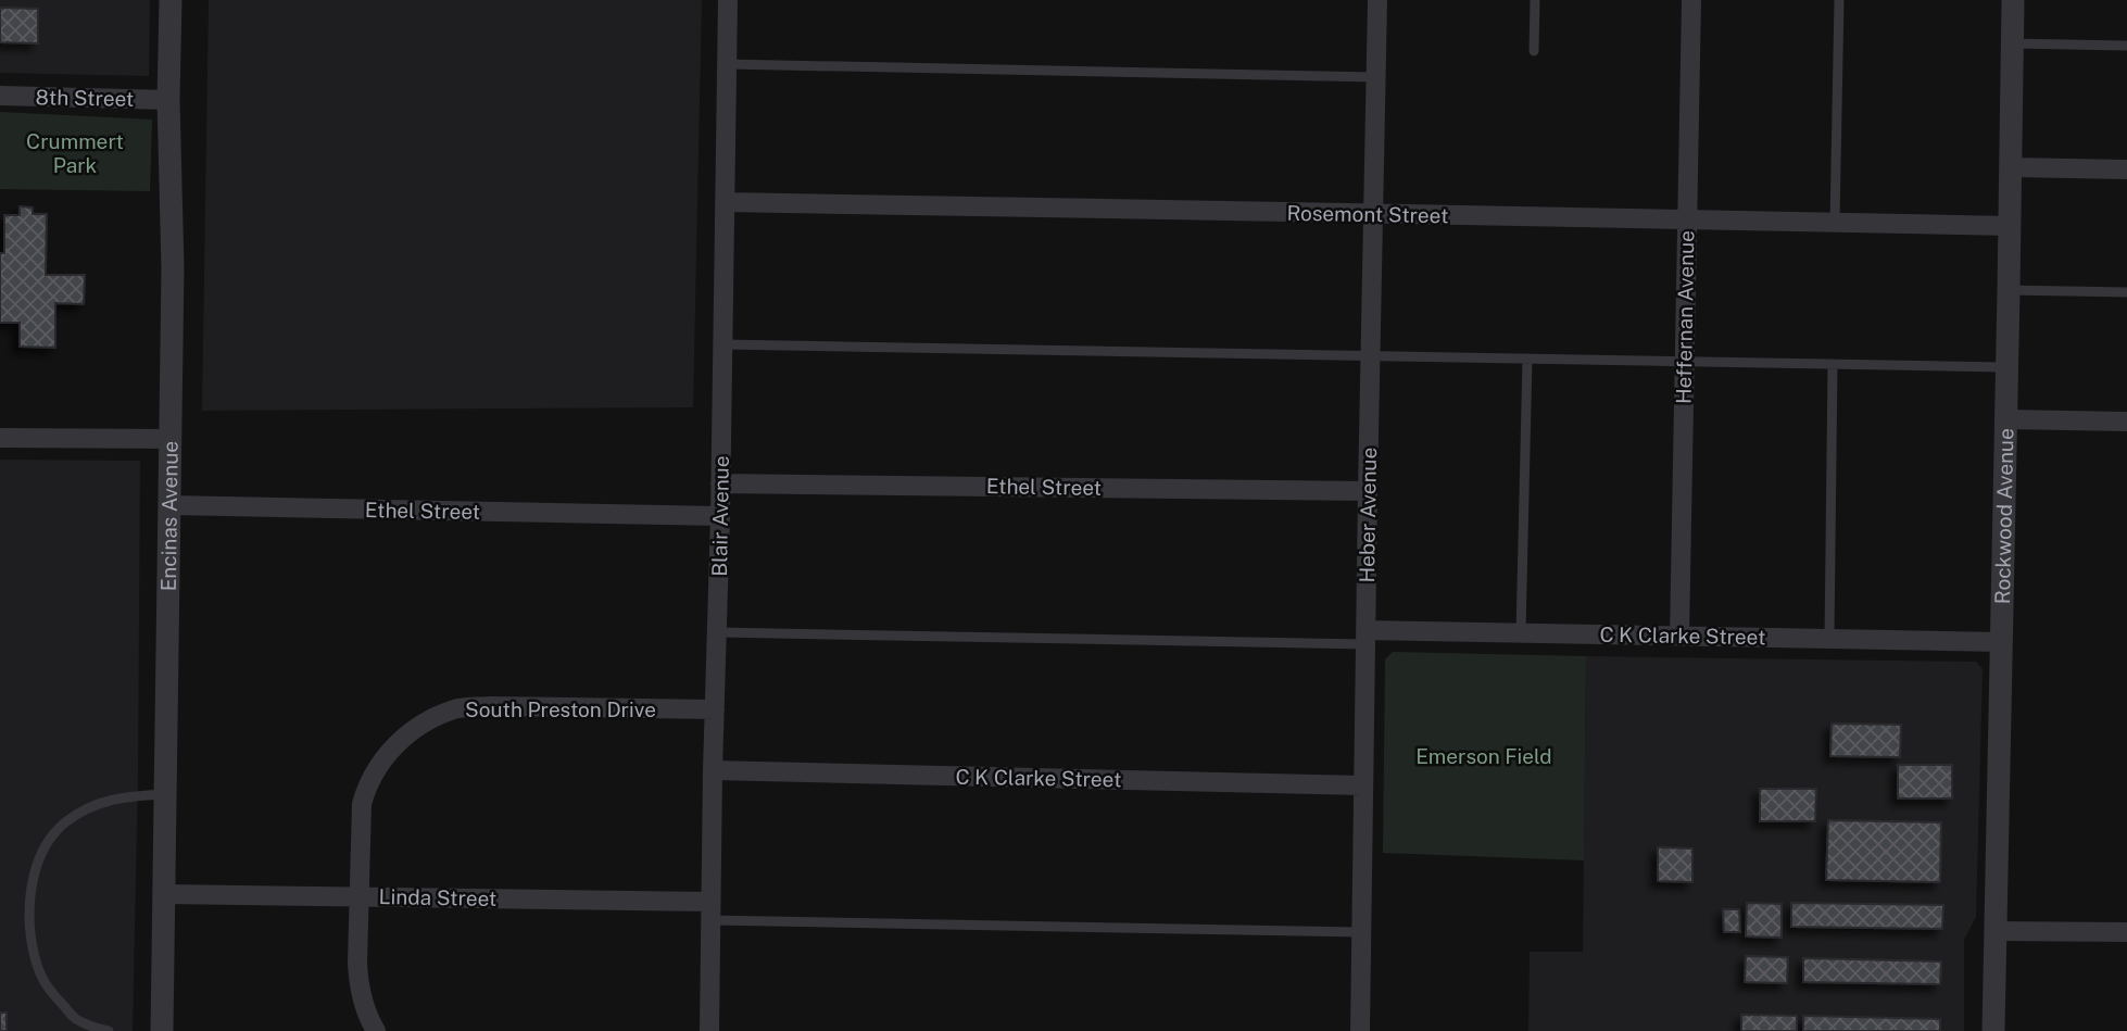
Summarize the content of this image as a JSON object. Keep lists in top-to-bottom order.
{
  "streets": {
    "street": [
      "8th Street",
      "Rosemont Street",
      "Heffernan Avenue",
      "Ethel Street",
      "Encinas Avenue",
      "Heber Avenue",
      "Blair Avenue",
      "Rockwood Avenue",
      "C K Clarke Street",
      "South Preston Drive",
      "Linda Street"
    ]
  },
  "crossings": [
    ["8th Street", "Encinas Avenue"],
    ["Rosemont Street", "Heffernan Avenue"],
    ["Rosemont Street", "Heber Avenue"],
    ["Rosemont Street", "Blair Avenue"],
    ["Rosemont Street", "Rockwood Avenue"],
    ["Heffernan Avenue", "C K Clarke Street"],
    ["Ethel Street", "Encinas Avenue"],
    ["Ethel Street", "Heber Avenue"],
    ["Ethel Street", "Blair Avenue"],
    ["Encinas Avenue", "Linda Street"],
    ["Heber Avenue", "C K Clarke Street"],
    ["Blair Avenue", "C K Clarke Street"],
    ["Blair Avenue", "South Preston Drive"],
    ["Blair Avenue", "Linda Street"],
    ["Rockwood Avenue", "C K Clarke Street"],
    ["South Preston Drive", "Linda Street"]
  ],
  "parks": ["Crummert Park", "Emerson Field"]
}
